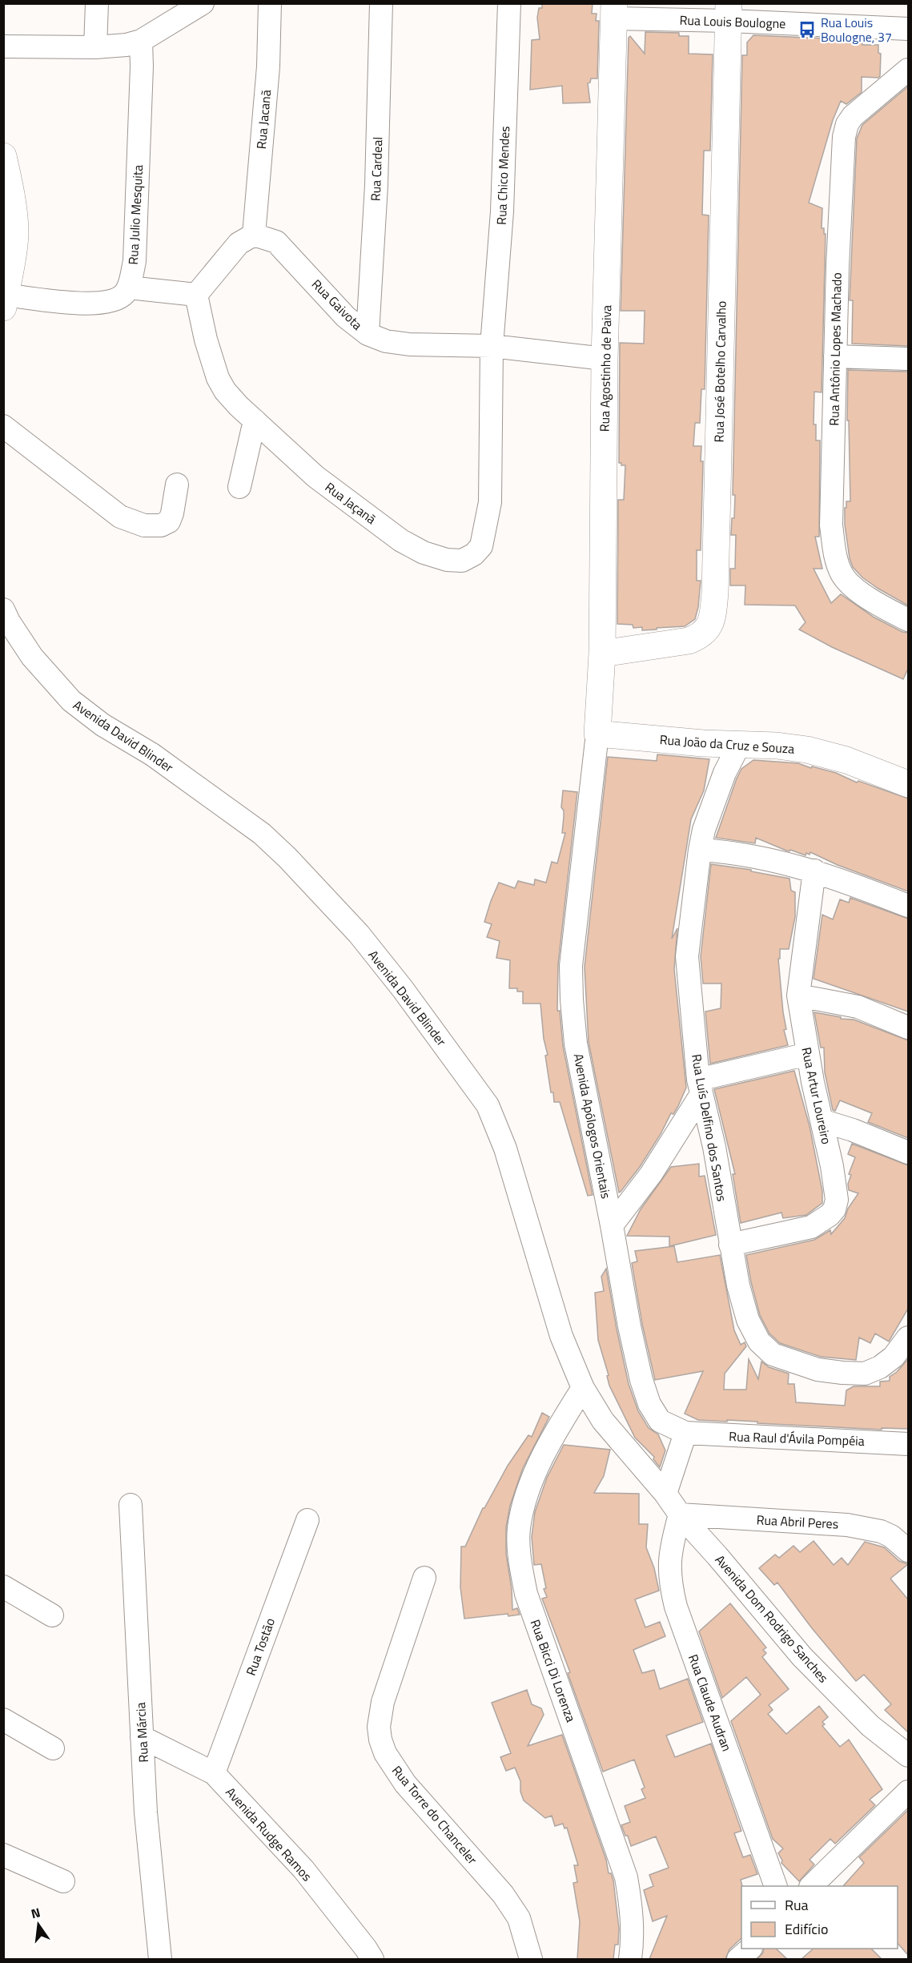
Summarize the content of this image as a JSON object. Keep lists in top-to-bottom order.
{
  "streets": {
    "main road": ["Rua Agostinho de Paiva", "Rua José Botelho Carvalho", "Rua João da Cruz e Souza"],
    "street": [
      "Rua Louis Boulogne",
      "Rua Jacanã",
      "Rua Cardeal",
      "Rua Chico Mendes",
      "Rua Julio Mesquita",
      "Rua Gaivota",
      "Rua Antônio Lopes Machado",
      "Rua Jaçanã",
      "Avenida David Blinder",
      "Rua Artur Loureiro",
      "Avenida Apólogos Orientais",
      "Rua Luís Delfino dos Santos",
      "Rua Raul d'Ávila Pompéia",
      "Rua Abril Peres",
      "Avenida Dom Rodrigo Sanches",
      "Rua Tostão",
      "Rua Bicci Di Lorenza",
      "Rua Claude Audran",
      "Rua Márcia",
      "Rua Torre do Chanceler",
      "Avenida Rudge Ramos"
    ]
  },
  "crossings": [
    ["Rua Louis Boulogne", "Rua Agostinho de Paiva"],
    ["Rua Louis Boulogne", "Rua José Botelho Carvalho"],
    ["Rua Jacanã", "Rua Gaivota"],
    ["Rua Cardeal", "Rua Gaivota"],
    ["Rua Chico Mendes", "Rua Gaivota"],
    ["Rua Chico Mendes", "Rua Jaçanã"],
    ["Rua Gaivota", "Rua Agostinho de Paiva"],
    ["Rua Gaivota", "Rua Jaçanã"],
    ["Rua Agostinho de Paiva", "Rua José Botelho Carvalho"],
    ["Rua Agostinho de Paiva", "Rua João da Cruz e Souza"],
    ["Rua Agostinho de Paiva", "Avenida Apólogos Orientais"],
    ["Avenida David Blinder", "Avenida Dom Rodrigo Sanches"],
    ["Avenida David Blinder", "Rua Bicci Di Lorenza"],
    ["Rua João da Cruz e Souza", "Avenida Apólogos Orientais"],
    ["Rua João da Cruz e Souza", "Rua Luís Delfino dos Santos"],
    ["Rua Artur Loureiro", "Rua Luís Delfino dos Santos"],
    ["Avenida Apólogos Orientais", "Rua Raul d'Ávila Pompéia"],
    ["Rua Abril Peres", "Avenida Dom Rodrigo Sanches"],
    ["Rua Abril Peres", "Rua Claude Audran"],
    ["Avenida Dom Rodrigo Sanches", "Rua Claude Audran"],
    ["Rua Tostão", "Avenida Rudge Ramos"],
    ["Rua Márcia", "Avenida Rudge Ramos"]
  ],
  "places": {
    "bus stop": ["Rua Louis Boulogne, 37"]
  },
  "legend": ["Rua", "Edifício"],
  "north": "top"
}
